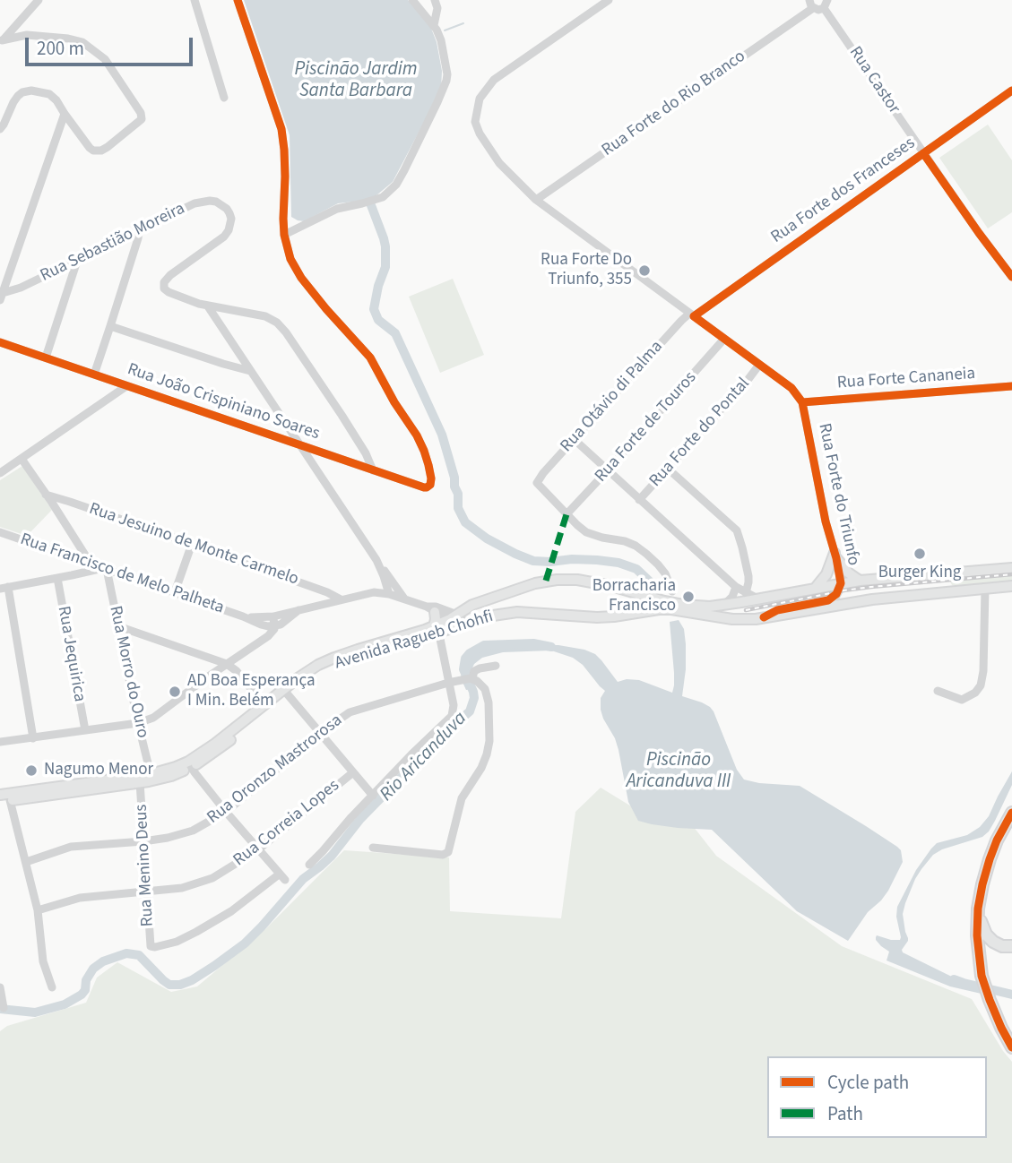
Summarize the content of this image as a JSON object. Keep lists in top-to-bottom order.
{
  "streets": {
    "main road": ["Avenida Ragueb Chohfi"],
    "street": [
      "Rua Castor",
      "Rua Forte do Rio Branco",
      "Rua Forte dos Franceses",
      "Rua Sebastião Moreira",
      "Rua Forte Cananeia",
      "Rua Otávio di Palma",
      "Rua João Crispiniano Soares",
      "Rua Forte de Touros",
      "Rua Forte do Pontal",
      "Rua Forte do Triunfo",
      "Rua Jesuino de Monte Carmelo",
      "Rua Francisco de Melo Palheta",
      "Rua Jequirica",
      "Rua Morro do Ouro",
      "Rua Oronzo Mastrorosa",
      "Rua Correia Lopes",
      "Rua Menino Deus"
    ]
  },
  "crossings": [
    ["Rua Castor", "Rua Forte dos Franceses"],
    ["Rua Forte do Rio Branco", "Rua Forte do Triunfo"],
    ["Rua Forte dos Franceses", "Rua Otávio di Palma"],
    ["Rua Forte dos Franceses", "Rua Forte do Triunfo"],
    ["Rua Sebastião Moreira", "Rua João Crispiniano Soares"],
    ["Rua Forte Cananeia", "Rua Forte do Triunfo"],
    ["Rua Otávio di Palma", "Rua Forte de Touros"],
    ["Rua Otávio di Palma", "Rua Forte do Triunfo"],
    ["Rua Forte de Touros", "Rua Forte do Triunfo"],
    ["Rua Forte do Pontal", "Rua Forte do Triunfo"],
    ["Rua Forte do Triunfo", "Avenida Ragueb Chohfi"],
    ["Rua Jesuino de Monte Carmelo", "Rua Francisco de Melo Palheta"],
    ["Rua Francisco de Melo Palheta", "Avenida Ragueb Chohfi"],
    ["Rua Francisco de Melo Palheta", "Rua Morro do Ouro"],
    ["Avenida Ragueb Chohfi", "Rua Morro do Ouro"],
    ["Avenida Ragueb Chohfi", "Rua Menino Deus"],
    ["Rua Oronzo Mastrorosa", "Rua Menino Deus"],
    ["Rua Correia Lopes", "Rua Menino Deus"]
  ],
  "water": ["Piscinão Jardim Santa Barbara", "Rio Aricanduva", "Piscinão Aricanduva III"],
  "places": [
    "Rua Forte Do Triunfo, 355",
    "Burger King",
    "Borracharia Francisco",
    "AD Boa Esperança I Min. Belém",
    "Nagumo Menor"
  ],
  "legend": ["Cycle path", "Path"],
  "scale_bar": "200 m"
}
